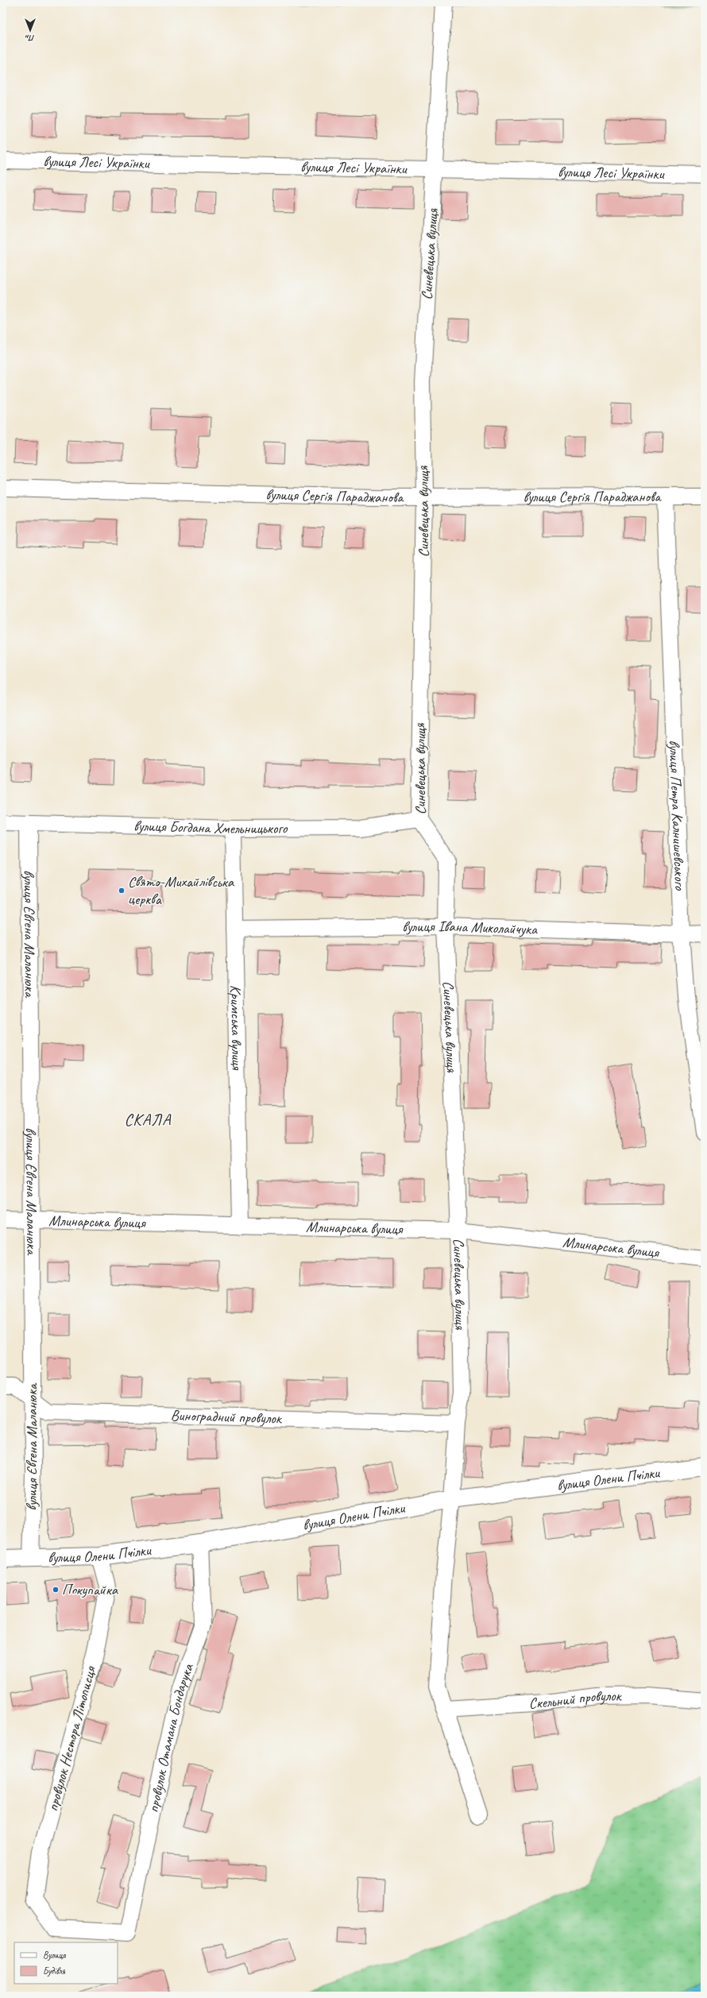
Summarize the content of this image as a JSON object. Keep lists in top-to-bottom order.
{
  "streets": {
    "street": [
      "вулиця Лесі Українки",
      "Синевецька вулиця",
      "вулиця Сергія Параджанова",
      "вулиця Петра Калнишевського",
      "вулиця Богдана Хмельницького",
      "вулиця Івана Миколайчука",
      "вулиця Євгена Маланюка",
      "Кримська вулиця",
      "Млинарська вулиця",
      "Виноградний провулок",
      "вулиця Олени Пчілки",
      "Скельний провулок",
      "провулок Отамана Бондарука",
      "провулок Нестора Літописця"
    ]
  },
  "crossings": [
    ["вулиця Лесі Українки", "Синевецька вулиця"],
    ["Синевецька вулиця", "вулиця Сергія Параджанова"],
    ["Синевецька вулиця", "вулиця Богдана Хмельницького"],
    ["Синевецька вулиця", "вулиця Івана Миколайчука"],
    ["Синевецька вулиця", "Млинарська вулиця"],
    ["Синевецька вулиця", "Виноградний провулок"],
    ["Синевецька вулиця", "вулиця Олени Пчілки"],
    ["вулиця Сергія Параджанова", "вулиця Петра Калнишевського"],
    ["вулиця Петра Калнишевського", "вулиця Івана Миколайчука"],
    ["вулиця Богдана Хмельницького", "вулиця Євгена Маланюка"],
    ["вулиця Богдана Хмельницького", "Кримська вулиця"],
    ["вулиця Івана Миколайчука", "Кримська вулиця"],
    ["вулиця Євгена Маланюка", "Млинарська вулиця"],
    ["вулиця Євгена Маланюка", "Виноградний провулок"],
    ["вулиця Євгена Маланюка", "вулиця Олени Пчілки"],
    ["Кримська вулиця", "Млинарська вулиця"],
    ["вулиця Олени Пчілки", "провулок Отамана Бондарука"],
    ["вулиця Олени Пчілки", "провулок Нестора Літописця"],
    ["провулок Отамана Бондарука", "провулок Нестора Літописця"]
  ],
  "districts": ["СКАЛА"],
  "places": ["Свято-Михайлівська церква", "Покупайка"],
  "legend": ["Вулиця", "Будівля"],
  "north": "bottom"
}
